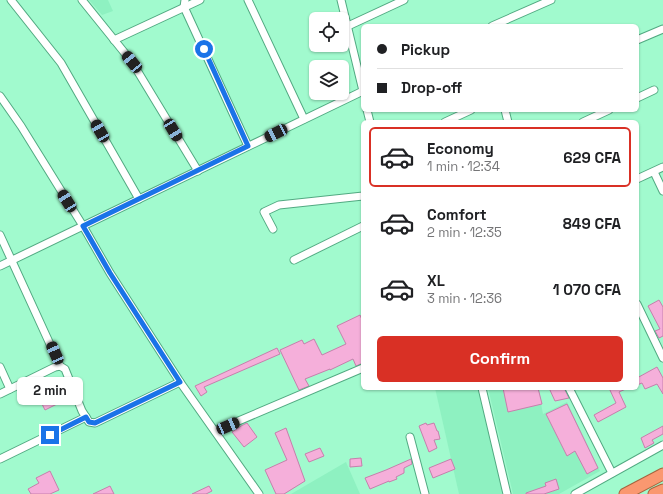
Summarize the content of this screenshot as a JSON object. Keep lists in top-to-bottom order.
{
  "page": {
    "banner": ["Pickup", "Drop-off"],
    "list": [
      {
        "name": "Economy",
        "note": "1 min · 12:34",
        "value": "629 CFA"
      },
      {
        "name": "Comfort",
        "note": "2 min · 12:35",
        "value": "849 CFA"
      },
      {
        "name": "XL",
        "note": "3 min · 12:36",
        "value": "1 070 CFA"
      }
    ],
    "buttons": "Confirm",
    "bubble": "2 min"
  }
}
